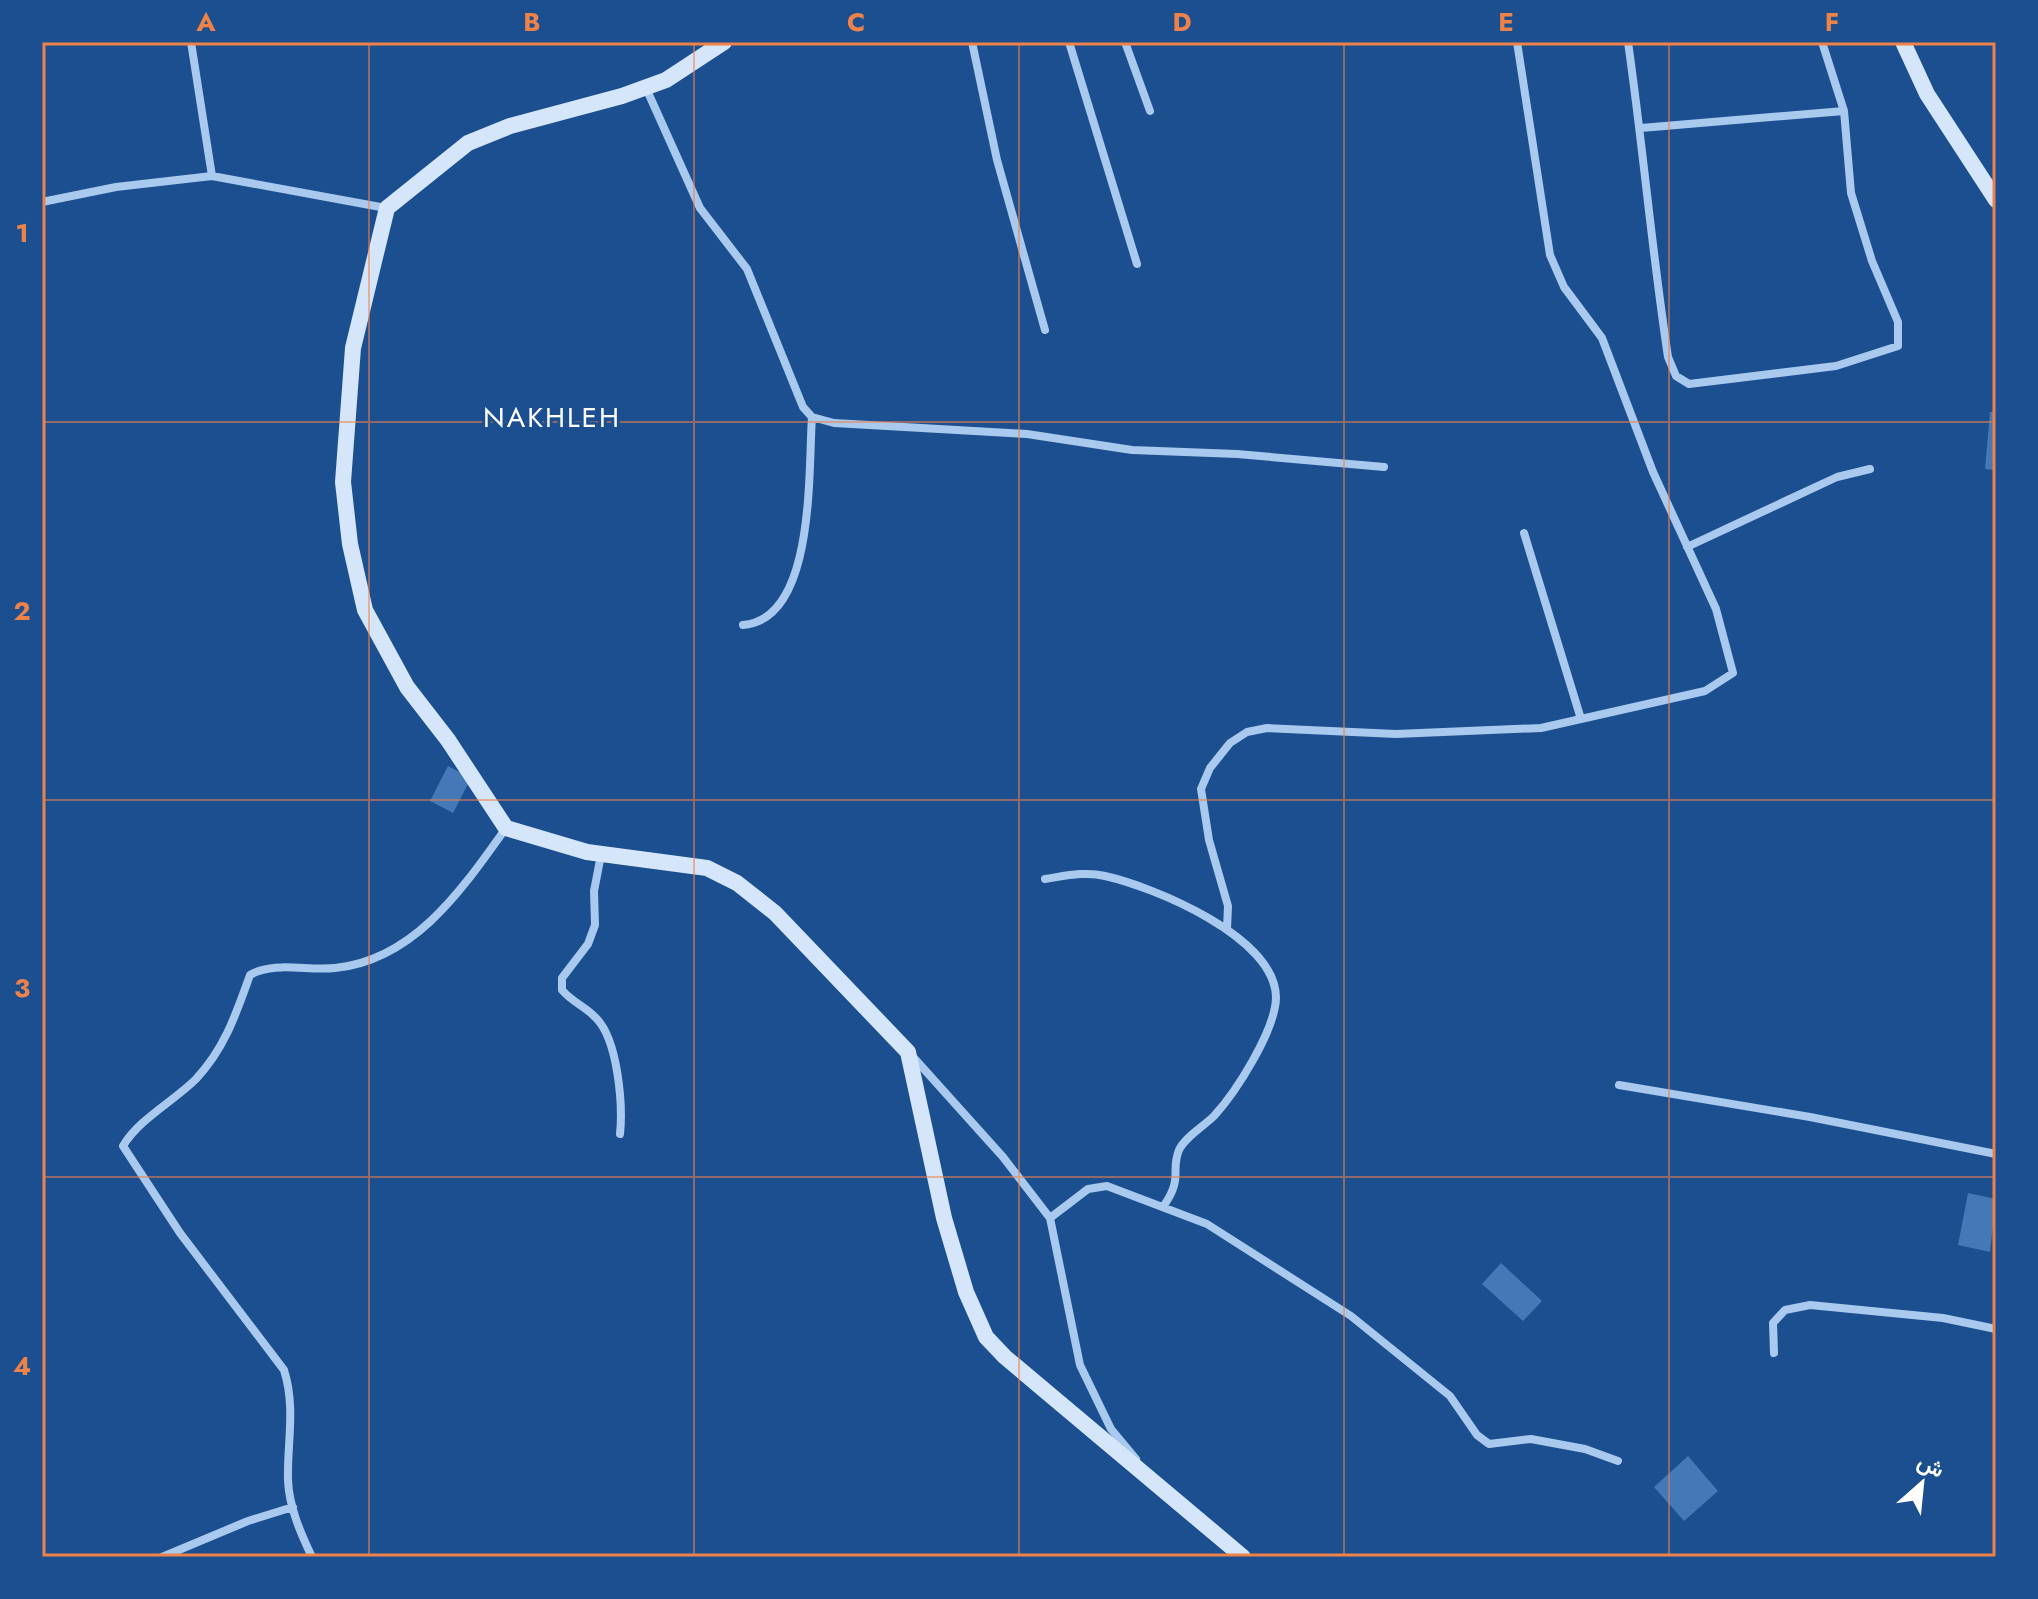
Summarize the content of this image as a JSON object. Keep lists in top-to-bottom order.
{
  "districts": ["NAKHLEH"],
  "north": "top right",
  "grid": {
    "columns": [
      "A",
      "B",
      "C",
      "D",
      "E",
      "F"
    ],
    "rows": [
      "1",
      "2",
      "3",
      "4"
    ]
  }
}
